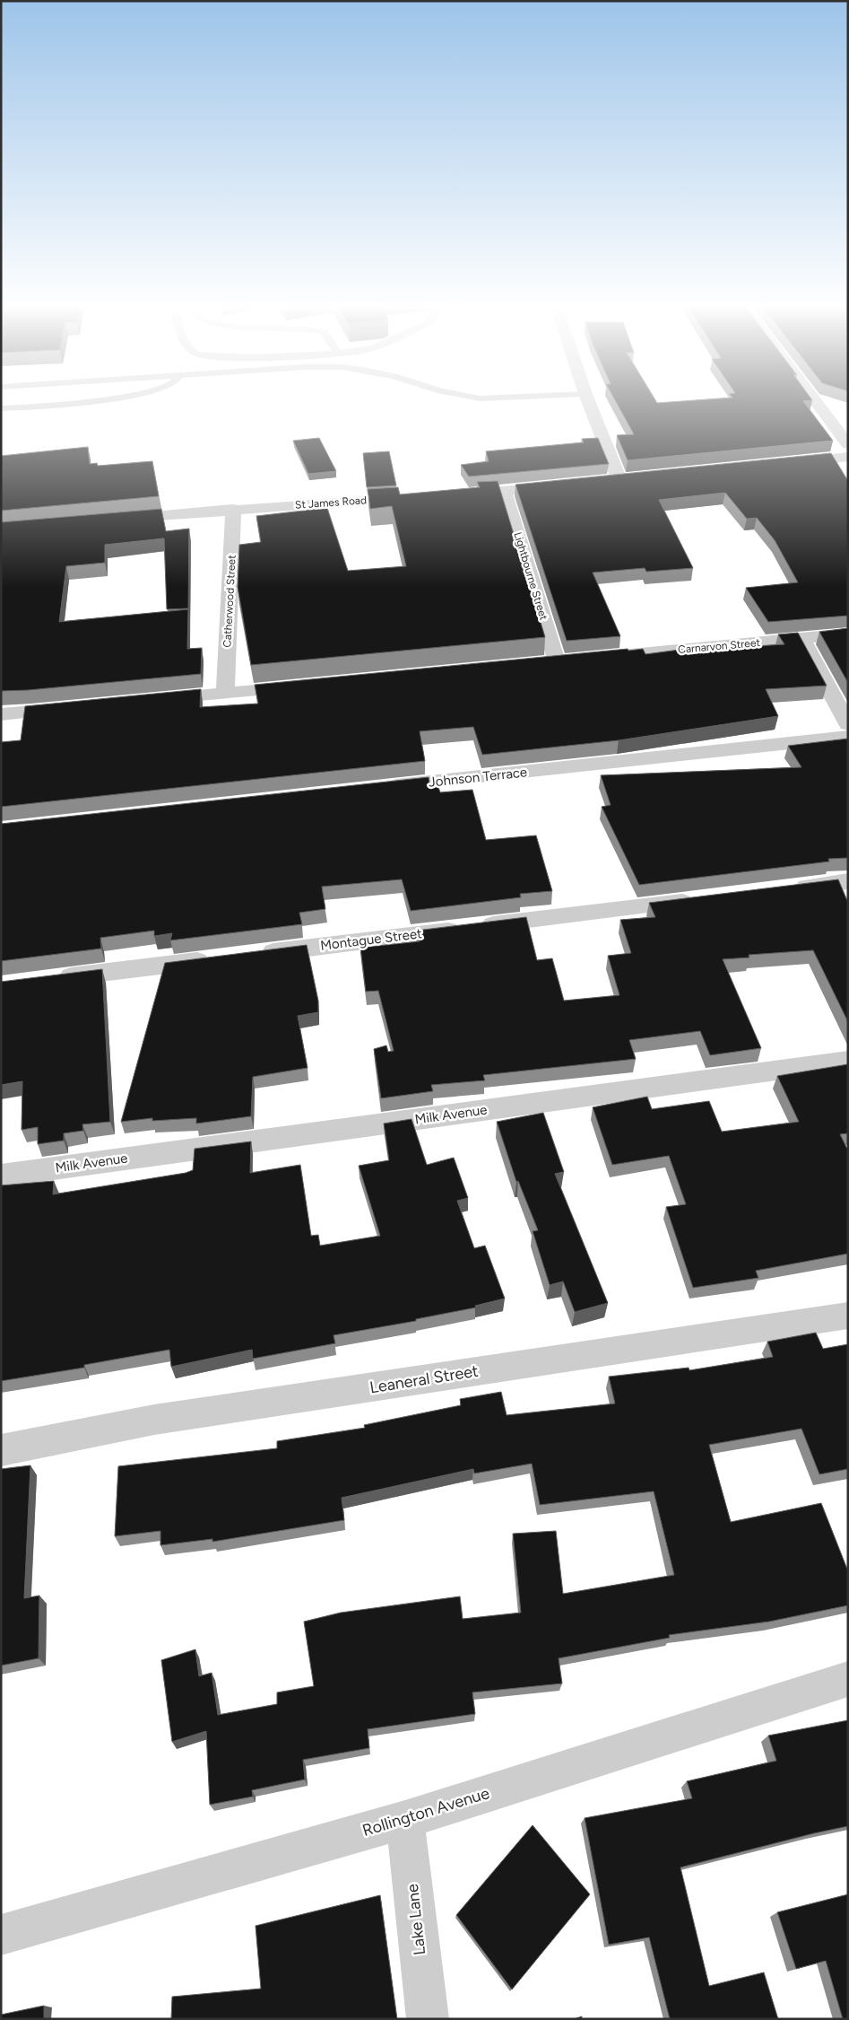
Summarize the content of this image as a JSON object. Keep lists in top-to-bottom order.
{
  "streets": {
    "street": [
      "St James Road",
      "Lightbourne Street",
      "Catherwood Street",
      "Carnarvon Street",
      "Johnson Terrace",
      "Montague Street",
      "Milk Avenue",
      "Leaneral Street",
      "Rollington Avenue",
      "Lake Lane"
    ]
  },
  "crossings": [
    ["St James Road", "Catherwood Street"],
    ["Lightbourne Street", "Carnarvon Street"],
    ["Rollington Avenue", "Lake Lane"]
  ]
}
